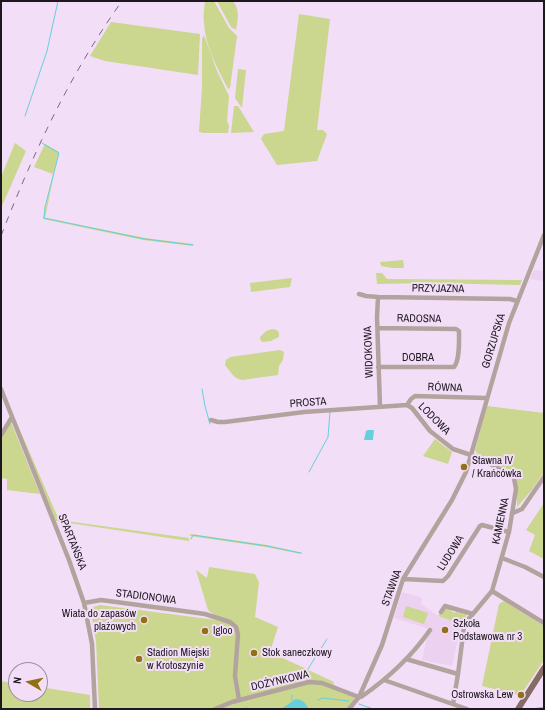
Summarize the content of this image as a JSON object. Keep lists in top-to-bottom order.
{
  "streets": {
    "street": [
      "PRZYJAZNA",
      "RADOSNA",
      "GORZUPSKA",
      "WIDOKOWA",
      "DOBRA",
      "RÓWNA",
      "PROSTA",
      "LODOWA",
      "KAMIENNA",
      "SPARTAŃSKA",
      "LUDOWA",
      "STAWNA",
      "STADIONOWA",
      "DOŻYNKOWA"
    ]
  },
  "crossings": [
    ["PRZYJAZNA", "GORZUPSKA"],
    ["PRZYJAZNA", "WIDOKOWA"],
    ["RADOSNA", "WIDOKOWA"],
    ["RADOSNA", "DOBRA"],
    ["GORZUPSKA", "RÓWNA"],
    ["GORZUPSKA", "LODOWA"],
    ["GORZUPSKA", "KAMIENNA"],
    ["GORZUPSKA", "STAWNA"],
    ["WIDOKOWA", "DOBRA"],
    ["WIDOKOWA", "PROSTA"],
    ["RÓWNA", "PROSTA"],
    ["RÓWNA", "LODOWA"],
    ["PROSTA", "LODOWA"],
    ["LODOWA", "KAMIENNA"],
    ["LODOWA", "STAWNA"],
    ["KAMIENNA", "LUDOWA"],
    ["KAMIENNA", "STAWNA"],
    ["SPARTAŃSKA", "STADIONOWA"],
    ["LUDOWA", "STAWNA"],
    ["STAWNA", "DOŻYNKOWA"],
    ["STADIONOWA", "DOŻYNKOWA"]
  ],
  "places": [
    "Stawna IV / Krańcówka",
    "Wiata do zapasów plażowych",
    "Szkoła Podstawowa nr 3",
    "Igloo",
    "Stok saneczkowy",
    "Stadion Miejski w Krotoszynie",
    "Ostrowska Lew"
  ],
  "north": "left"
}
